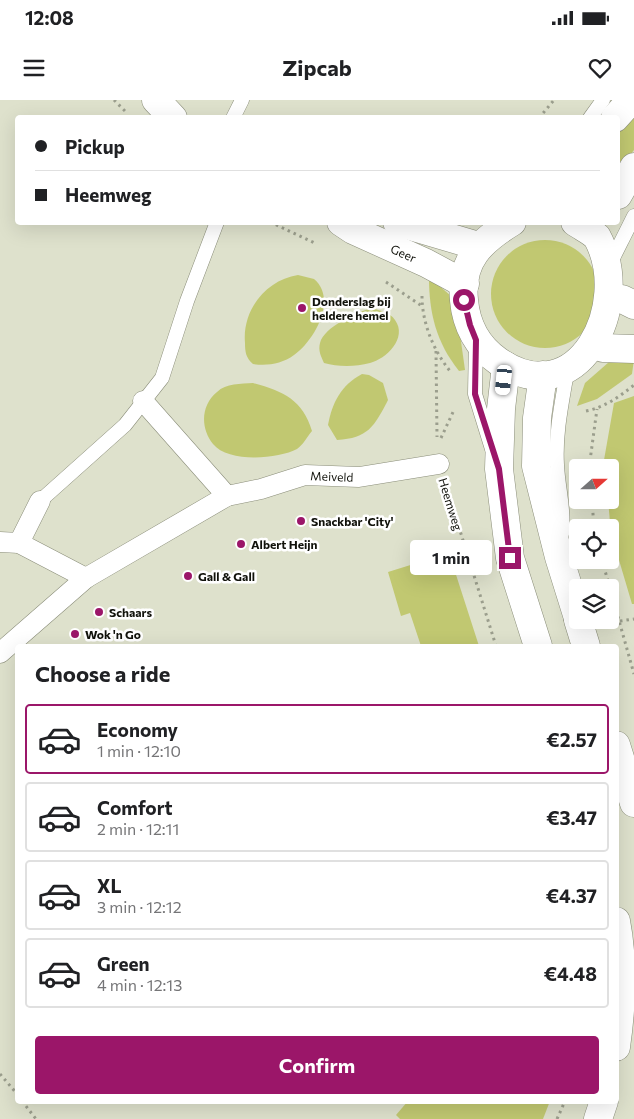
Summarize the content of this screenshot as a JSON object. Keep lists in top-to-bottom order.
{
  "streets": {
    "main road": ["Geer"],
    "street": ["Meiveld"],
    "path": ["Heemweg"]
  },
  "crossings": [
    ["Meiveld", "Heemweg"]
  ],
  "places": [
    "Donderslag bij heldere hemel",
    "Snackbar 'City'",
    "Albert Heijn",
    "Gall & Gall",
    "Schaars",
    "Wok 'n Go"
  ],
  "north": "right",
  "page": {
    "status": "12:08",
    "header": "Zipcab",
    "banner": ["Pickup", "Heemweg"],
    "bubble": "1 min",
    "heading": "Choose a ride",
    "list": [
      {
        "name": "Economy",
        "note": "1 min · 12:10",
        "value": "€2.57"
      },
      {
        "name": "Comfort",
        "note": "2 min · 12:11",
        "value": "€3.47"
      },
      {
        "name": "XL",
        "note": "3 min · 12:12",
        "value": "€4.37"
      },
      {
        "name": "Green",
        "note": "4 min · 12:13",
        "value": "€4.48"
      }
    ],
    "buttons": "Confirm"
  }
}
